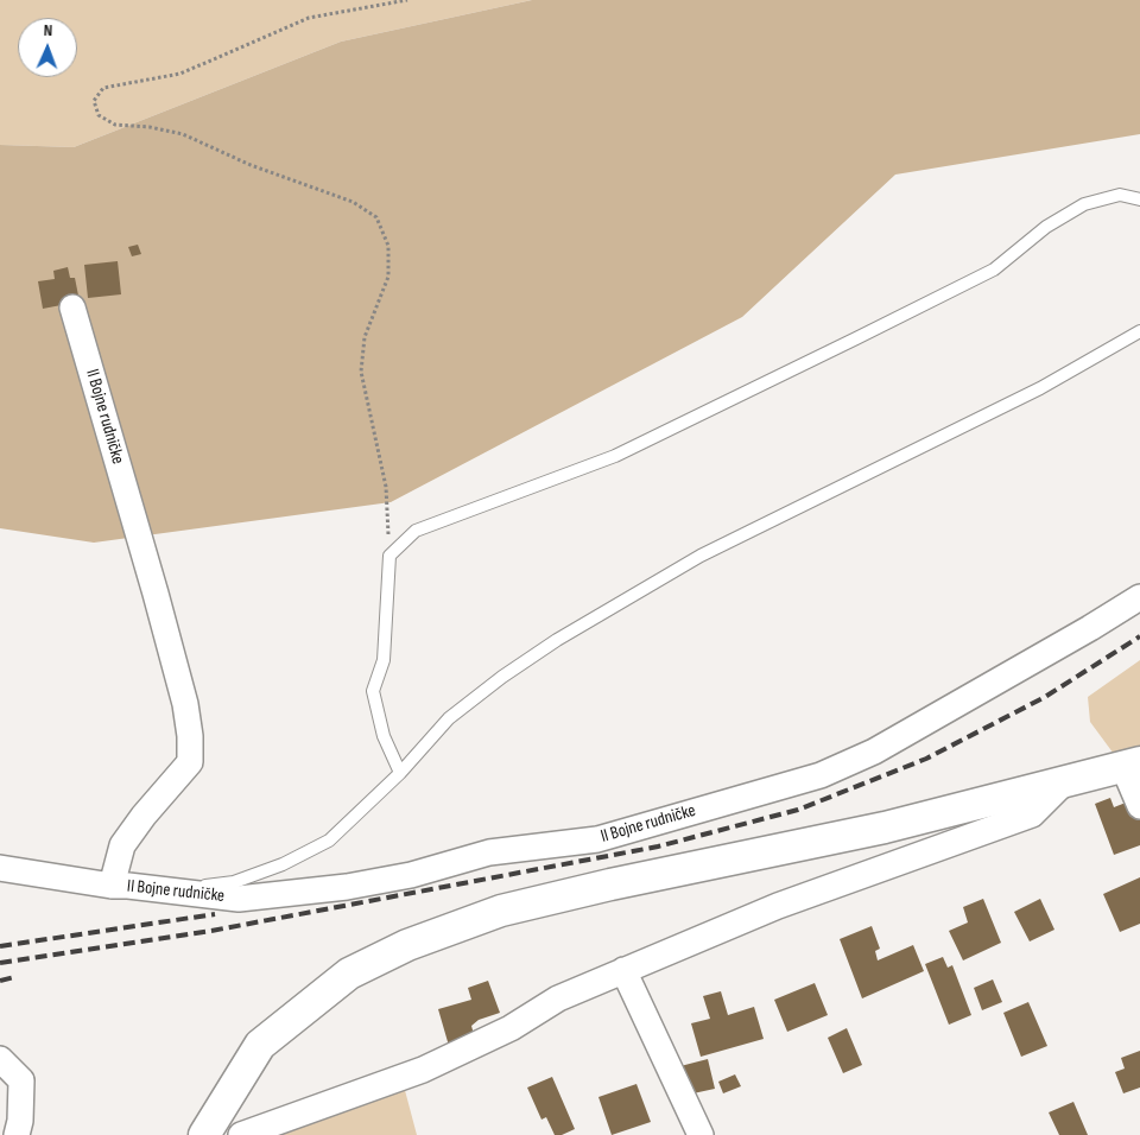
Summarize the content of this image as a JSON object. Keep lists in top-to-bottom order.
{
  "streets": {
    "street": ["II Bojne rudničke"]
  },
  "north": "top"
}
